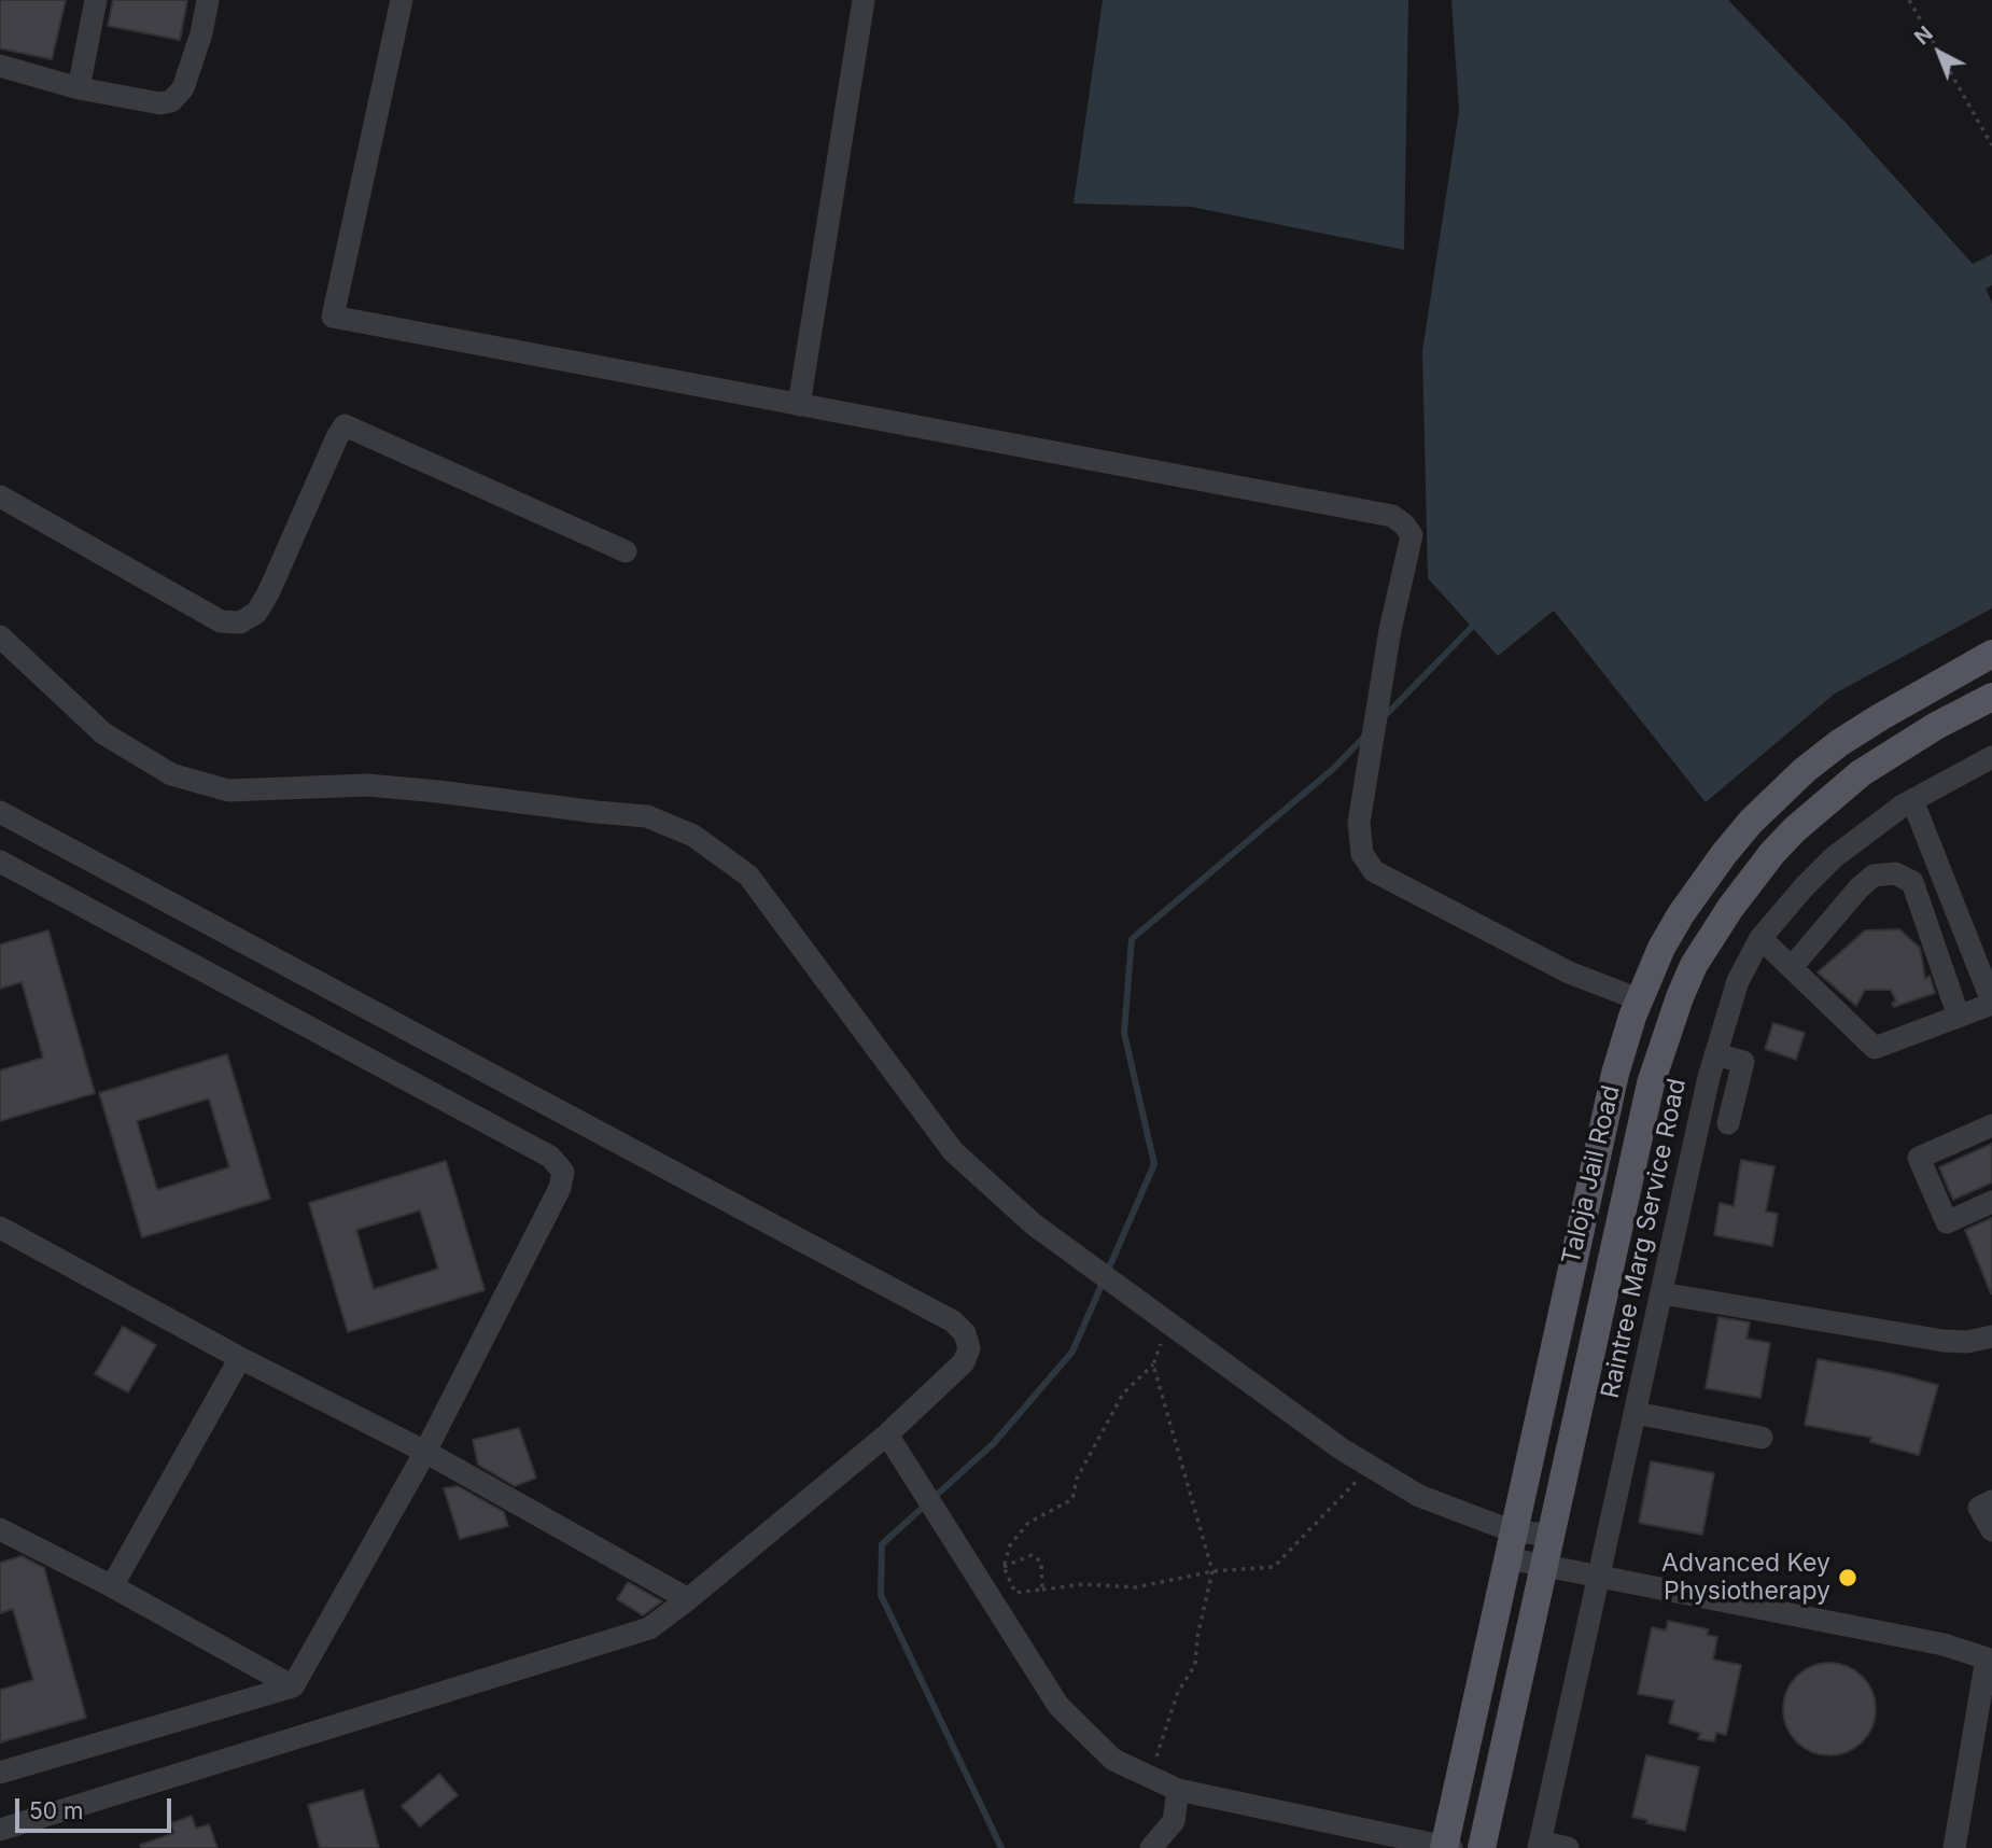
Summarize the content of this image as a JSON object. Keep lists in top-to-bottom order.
{
  "streets": {
    "main road": ["Taloja Jail Road"],
    "street": ["Raintree Marg Service Road"]
  },
  "places": ["Advanced Key Physiotherapy"],
  "scale_bar": "50 m",
  "north": "top left"
}
